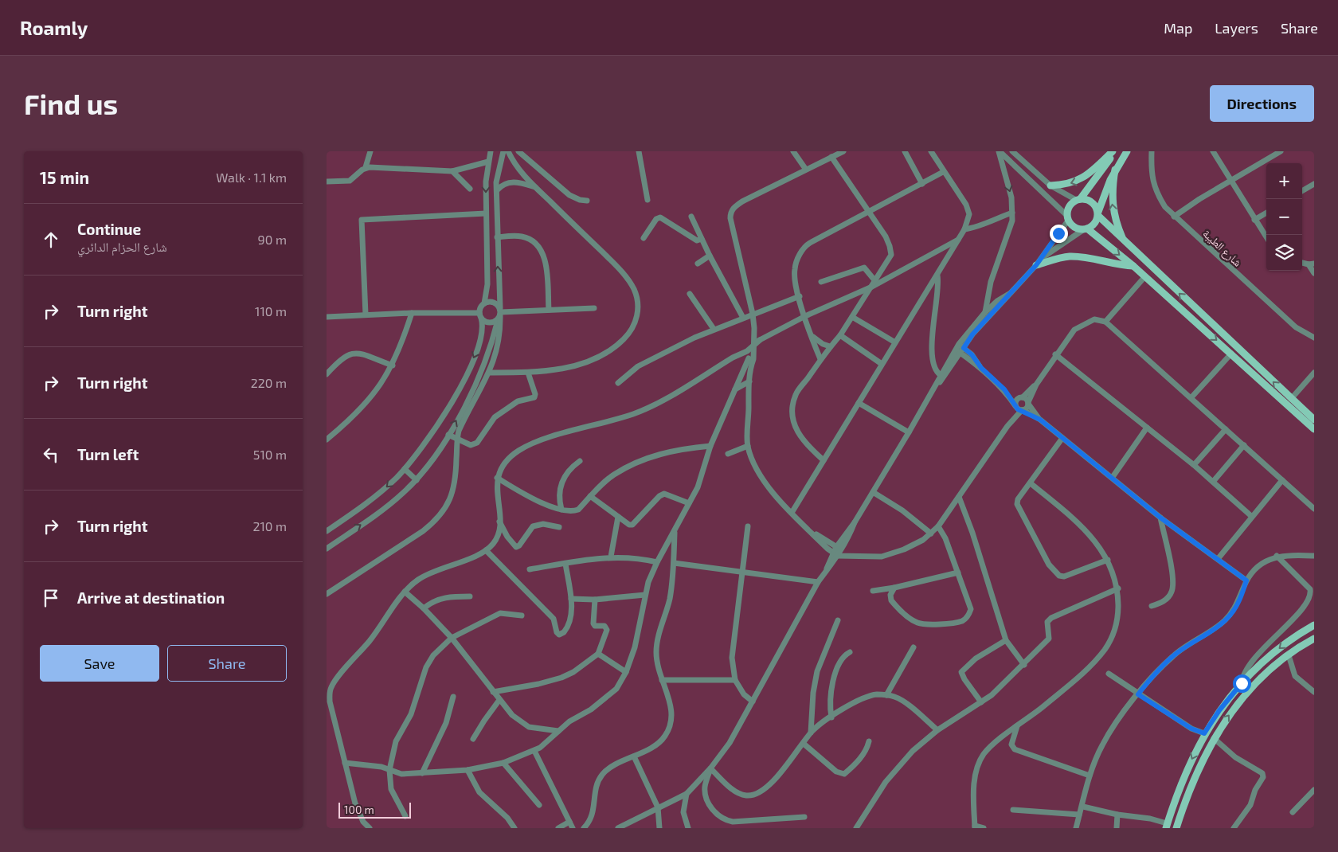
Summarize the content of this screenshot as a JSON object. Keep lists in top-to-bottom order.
{
  "streets": {
    "street": ["شارع الطيبة"]
  },
  "scale_bar": "100 m",
  "page": {
    "header": "Roamly",
    "nav": ["Map", "Layers", "Share"],
    "buttons": [
      "Directions",
      ["Save", "Share"]
    ],
    "title": "Find us",
    "heading": ["15 min", "Walk · 1.1 km"],
    "map_buttons": ["+", "−"],
    "list": [
      ["Continue", "شارع الحزام الدائري", "90 m"],
      ["Turn right", "110 m"],
      ["Turn right", "220 m"],
      ["Turn left", "510 m"],
      ["Turn right", "210 m"],
      "Arrive at destination"
    ],
    "scale": "100 m"
  }
}
